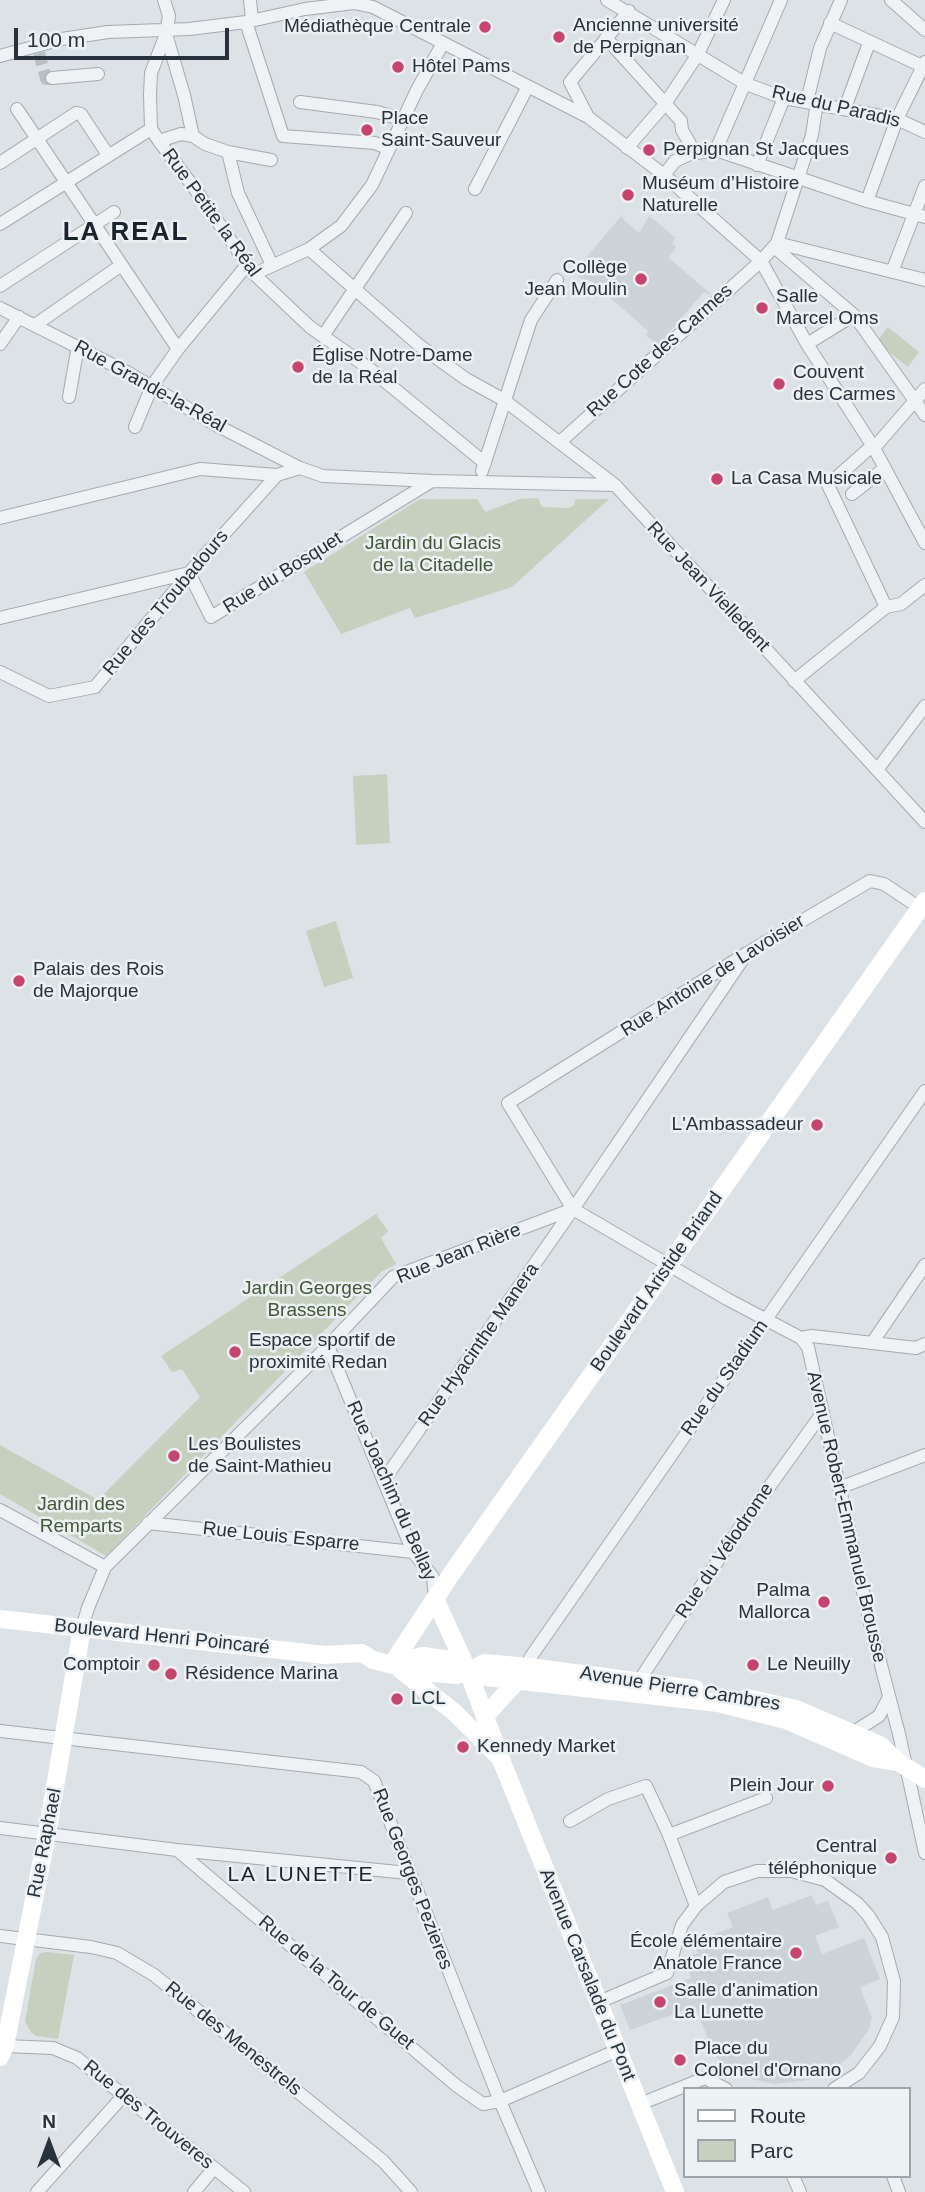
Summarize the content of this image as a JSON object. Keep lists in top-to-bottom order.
{
  "streets": {
    "main road": [
      "Boulevard Aristide Briand",
      "Boulevard Henri Poincaré",
      "Avenue Pierre Cambres",
      "Rue Raphael",
      "Avenue Carsalade du Pont"
    ],
    "street": [
      "Rue du Paradis",
      "Rue Petite la Réal",
      "Rue Cote des Carmes",
      "Rue Grande-la-Réal",
      "Rue du Bosquet",
      "Rue Jean Vielledent",
      "Rue des Troubadours",
      "Rue Antoine de Lavoisier",
      "Rue Jean Rière",
      "Rue Hyacinthe Manera",
      "Rue du Stadium",
      "Rue Joachim du Bellay",
      "Avenue Robert-Emmanuel Brousse",
      "Rue Louis Esparre",
      "Rue du Vélodrome",
      "Rue Georges Pezieres",
      "Rue de la Tour de Guet",
      "Rue des Menestrels",
      "Rue des Trouveres"
    ]
  },
  "crossings": [
    ["Rue Cote des Carmes", "Rue Jean Vielledent"],
    ["Rue Grande-la-Réal", "Rue du Bosquet"],
    ["Rue du Bosquet", "Rue des Troubadours"],
    ["Rue Antoine de Lavoisier", "Rue Jean Rière"],
    ["Rue Antoine de Lavoisier", "Boulevard Aristide Briand"],
    ["Rue Antoine de Lavoisier", "Rue Hyacinthe Manera"],
    ["Rue Jean Rière", "Rue Hyacinthe Manera"],
    ["Rue Jean Rière", "Rue Joachim du Bellay"],
    ["Rue Jean Rière", "Rue Louis Esparre"],
    ["Rue Jean Rière", "Boulevard Henri Poincaré"],
    ["Rue Jean Rière", "Rue Raphael"],
    ["Boulevard Aristide Briand", "Rue Joachim du Bellay"],
    ["Boulevard Aristide Briand", "Boulevard Henri Poincaré"],
    ["Boulevard Aristide Briand", "Avenue Pierre Cambres"],
    ["Boulevard Aristide Briand", "Avenue Carsalade du Pont"],
    ["Rue Hyacinthe Manera", "Rue Joachim du Bellay"],
    ["Rue du Stadium", "Avenue Pierre Cambres"],
    ["Rue Joachim du Bellay", "Rue Louis Esparre"],
    ["Rue Joachim du Bellay", "Avenue Carsalade du Pont"],
    ["Avenue Robert-Emmanuel Brousse", "Rue du Vélodrome"],
    ["Avenue Robert-Emmanuel Brousse", "Avenue Pierre Cambres"],
    ["Rue du Vélodrome", "Avenue Pierre Cambres"],
    ["Boulevard Henri Poincaré", "Avenue Pierre Cambres"],
    ["Boulevard Henri Poincaré", "Rue Raphael"],
    ["Boulevard Henri Poincaré", "Avenue Carsalade du Pont"],
    ["Avenue Pierre Cambres", "Avenue Carsalade du Pont"],
    ["Rue Raphael", "Rue Georges Pezieres"],
    ["Rue Raphael", "Rue des Menestrels"],
    ["Rue Raphael", "Rue des Trouveres"],
    ["Rue Georges Pezieres", "Rue de la Tour de Guet"]
  ],
  "districts": ["LA REAL", "LA LUNETTE"],
  "parks": ["Jardin du Glacis de la Citadelle", "Jardin Georges Brassens", "Jardin des Remparts"],
  "places": [
    "Médiathèque Centrale",
    "Ancienne université de Perpignan",
    "Hôtel Pams",
    "Place Saint-Sauveur",
    "Perpignan St Jacques",
    "Muséum d’Histoire Naturelle",
    "Collège Jean Moulin",
    "Salle Marcel Oms",
    "Église Notre-Dame de la Réal",
    "Couvent des Carmes",
    "La Casa Musicale",
    "Palais des Rois de Majorque",
    "L'Ambassadeur",
    "Espace sportif de proximité Redan",
    "Les Boulistes de Saint-Mathieu",
    "Palma Mallorca",
    "Comptoir",
    "Le Neuilly",
    "Résidence Marina",
    "LCL",
    "Kennedy Market",
    "Plein Jour",
    "Central téléphonique",
    "École élémentaire Anatole France",
    "Salle d'animation La Lunette",
    "Place du Colonel d'Ornano"
  ],
  "legend": ["Route", "Parc"],
  "scale_bar": "100 m",
  "north": "top"
}
